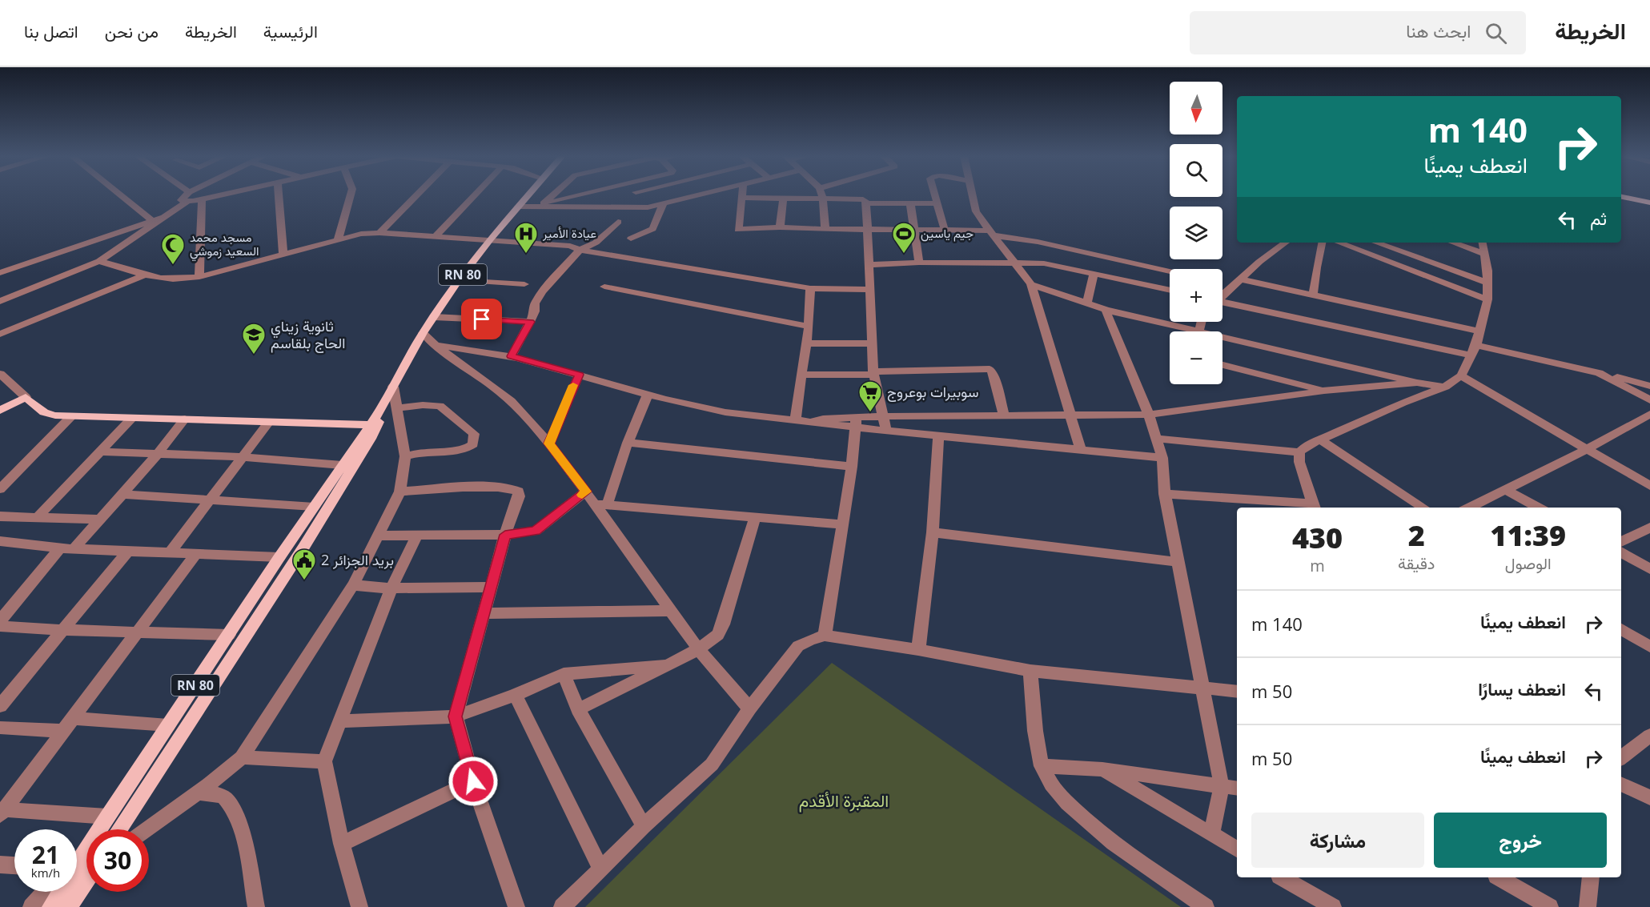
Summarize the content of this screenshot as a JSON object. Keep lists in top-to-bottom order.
{
  "streets": {
    "main road": ["RN 80"]
  },
  "parks": ["المقبرة الأقدم"],
  "places": {
    "hospital": ["عيادة الأمير"],
    "sports": ["جيم ياسين"],
    "mosque": ["مسجد محمد السعيد زموشي"],
    "school or university": ["ثانوية زيناي الحاج بلقاسم"],
    "supermarket": ["سوبيرات بوعروج"],
    "public building": ["بريد الجزائر 2"]
  },
  "north": "bottom",
  "page": {
    "header": "الخريطة",
    "search": "ابحث هنا",
    "nav": [
      "الرئيسية",
      "الخريطة",
      "من نحن",
      "اتصل بنا"
    ],
    "map_buttons": ["+", "−"],
    "turn": ["140 m", "انعطف يمينًا"],
    "then": "ثم",
    "eta": [
      "11:39",
      "الوصول",
      "2",
      "دقيقة",
      "430",
      "m"
    ],
    "list": [
      {
        "name": "انعطف يمينًا",
        "value": "140 m"
      },
      {
        "name": "انعطف يسارًا",
        "value": "50 m"
      },
      {
        "name": "انعطف يمينًا",
        "value": "50 m"
      }
    ],
    "buttons": ["خروج", "مشاركة"],
    "speed": "21 km/h",
    "limit": "30"
  }
}
